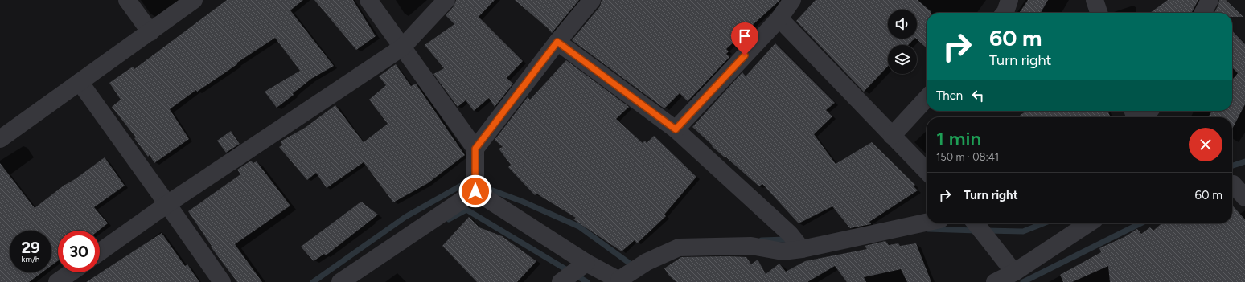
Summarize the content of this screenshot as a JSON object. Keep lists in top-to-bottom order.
{
  "page": {
    "turn": ["60 m", "Turn right"],
    "then": "Then",
    "heading": ["1 min", "150 m · 08:41"],
    "list": [
      {
        "name": "Turn right",
        "value": "60 m"
      }
    ],
    "speed": "29 km/h",
    "limit": "30"
  }
}
